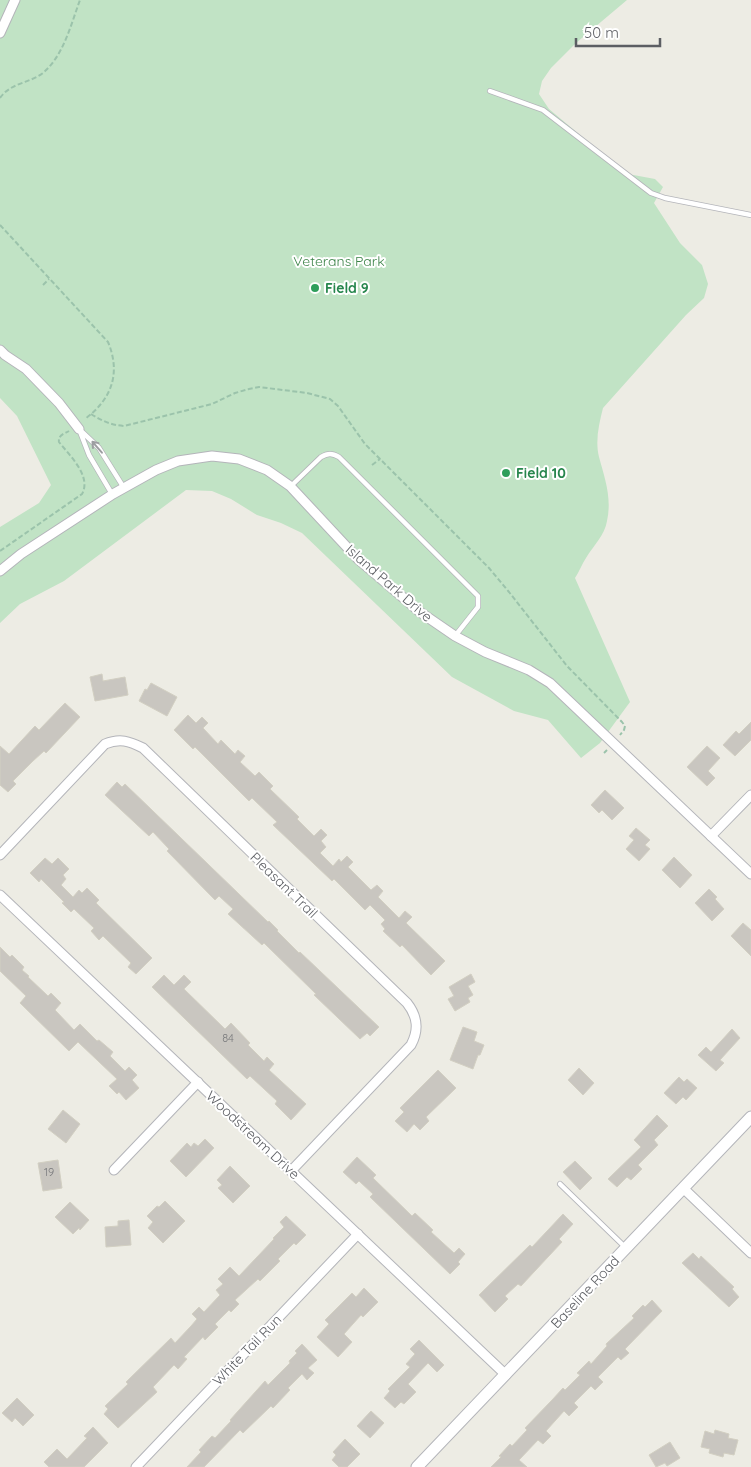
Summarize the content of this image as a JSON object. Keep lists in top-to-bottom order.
{
  "streets": {
    "street": [
      "Island Park Drive",
      "Pleasant Trail",
      "Woodstream Drive",
      "Baseline Road",
      "White Tail Run"
    ]
  },
  "crossings": [
    ["Pleasant Trail", "Woodstream Drive"],
    ["Woodstream Drive", "Baseline Road"],
    ["Woodstream Drive", "White Tail Run"]
  ],
  "parks": ["Veterans Park"],
  "places": ["Field 9", "Field 10"],
  "house_numbers": ["84", "19"],
  "scale_bar": "50 m"
}
